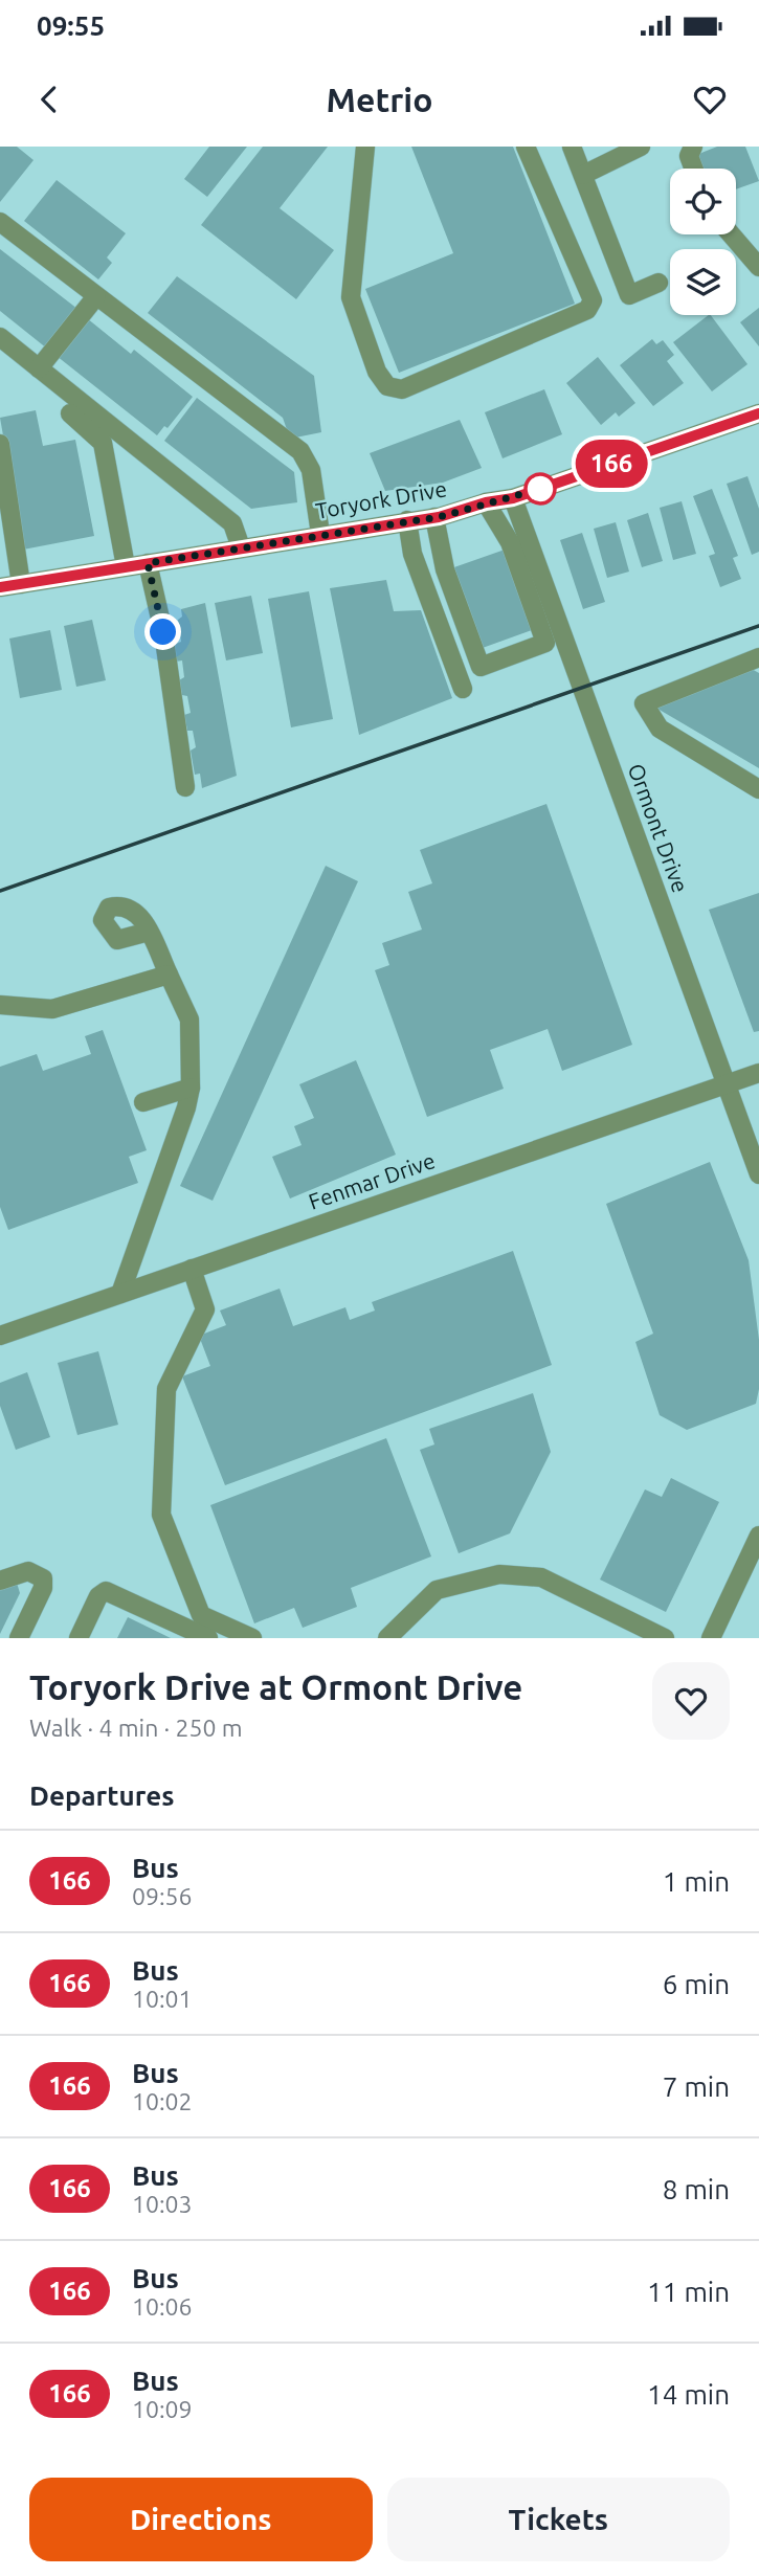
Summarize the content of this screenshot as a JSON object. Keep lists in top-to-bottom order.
{
  "streets": {
    "street": ["Toryork Drive", "Ormont Drive", "Fenmar Drive"]
  },
  "crossings": [
    ["Toryork Drive", "Ormont Drive"],
    ["Ormont Drive", "Fenmar Drive"]
  ],
  "lines": ["bus line 166"],
  "page": {
    "status": "09:55",
    "header": "Metrio",
    "on_map": "166",
    "heading": [
      ["Toryork Drive at Ormont Drive", "Walk · 4 min · 250 m"],
      "Departures"
    ],
    "list": [
      {
        "mark": "166",
        "name": "Bus",
        "note": "09:56",
        "value": "1 min"
      },
      {
        "mark": "166",
        "name": "Bus",
        "note": "10:01",
        "value": "6 min"
      },
      {
        "mark": "166",
        "name": "Bus",
        "note": "10:02",
        "value": "7 min"
      },
      {
        "mark": "166",
        "name": "Bus",
        "note": "10:03",
        "value": "8 min"
      },
      {
        "mark": "166",
        "name": "Bus",
        "note": "10:06",
        "value": "11 min"
      },
      {
        "mark": "166",
        "name": "Bus",
        "note": "10:09",
        "value": "14 min"
      }
    ],
    "buttons": ["Directions", "Tickets"]
  }
}
